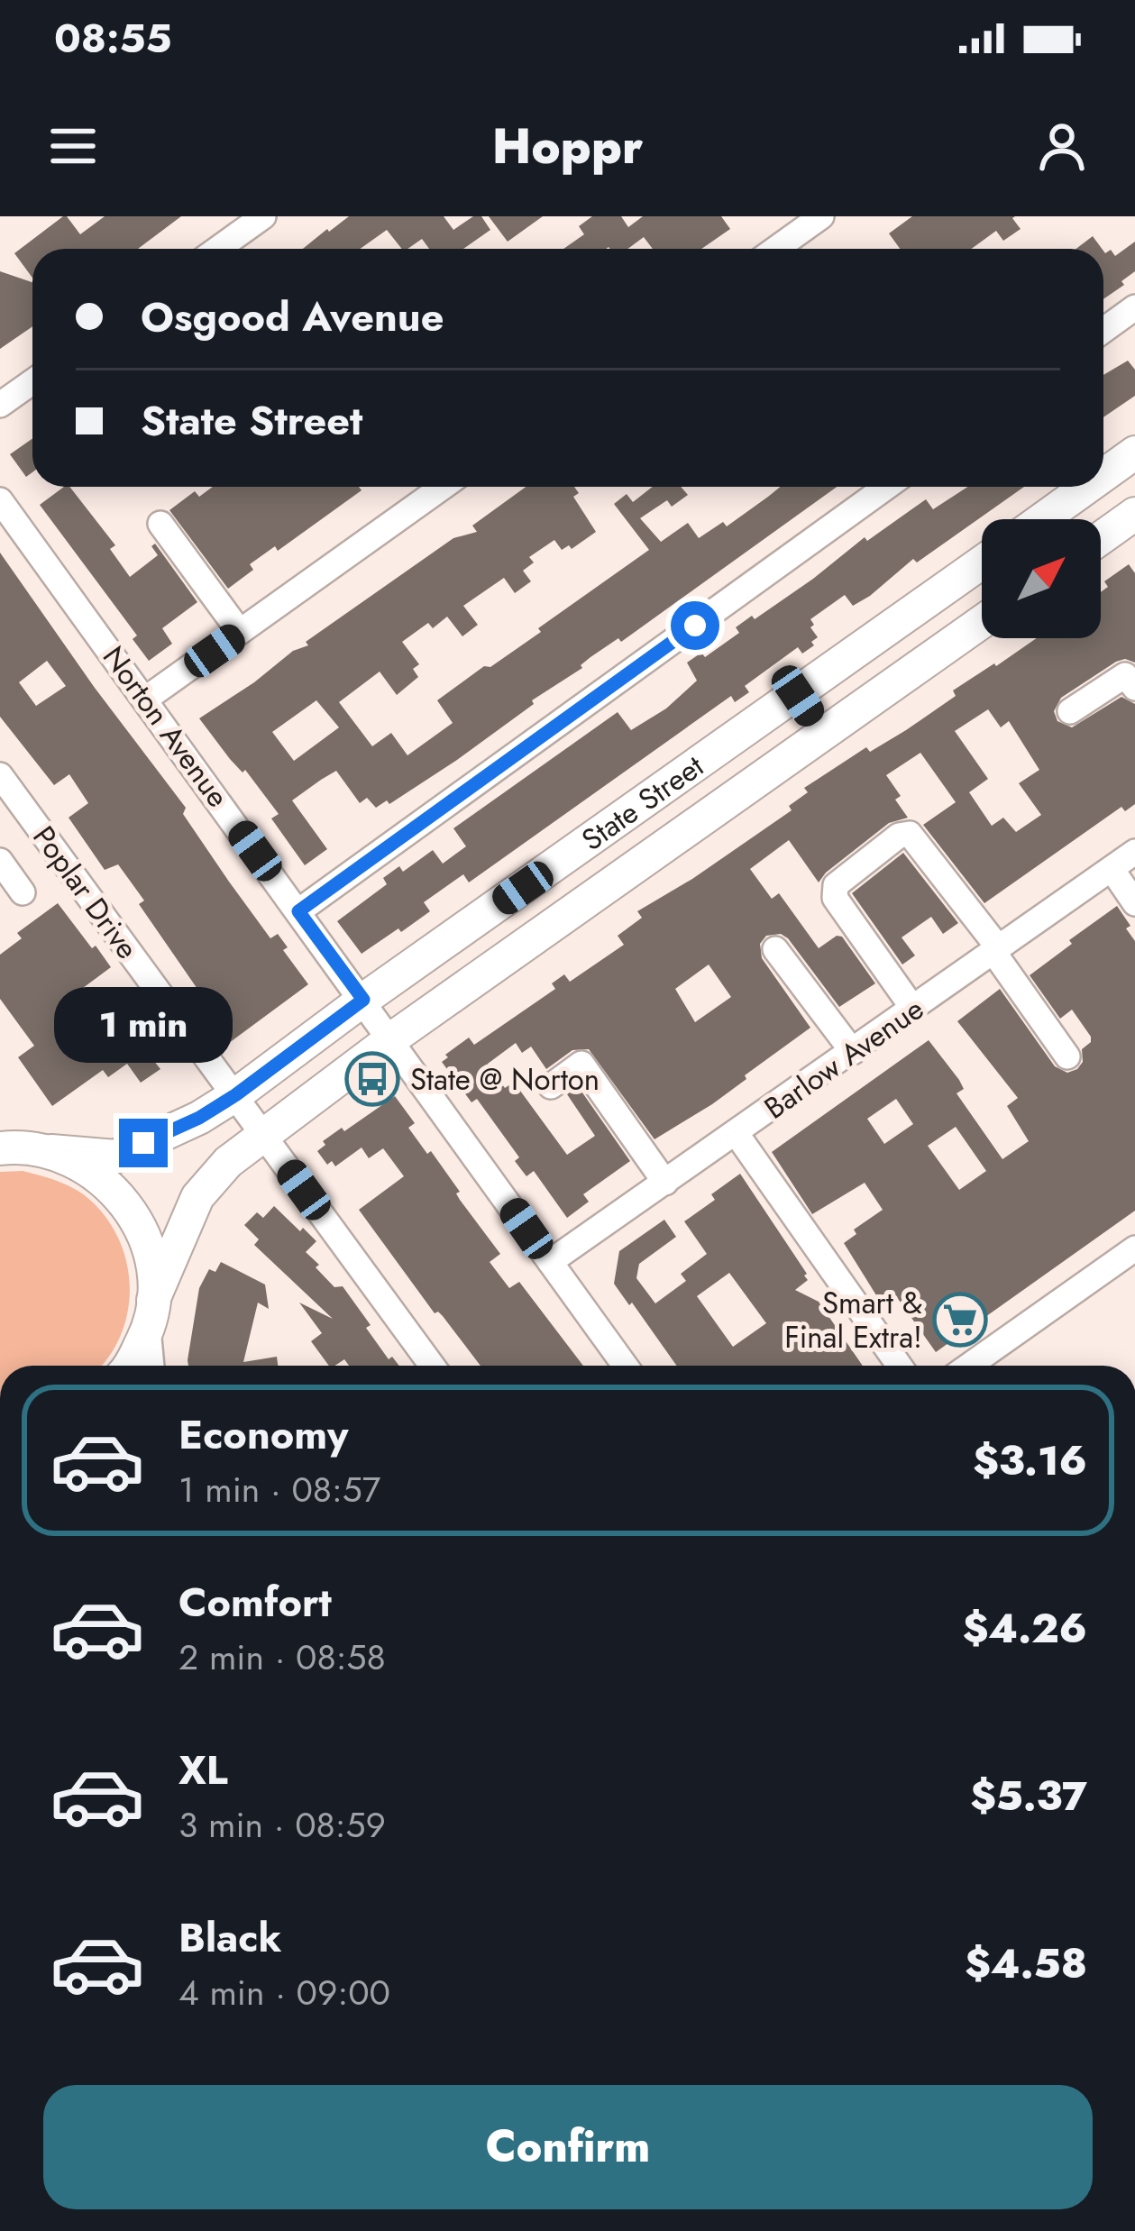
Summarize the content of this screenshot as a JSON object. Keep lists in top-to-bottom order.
{
  "streets": {
    "main road": ["State Street"],
    "street": ["Norton Avenue", "Poplar Drive", "Barlow Avenue"]
  },
  "crossings": [
    ["Norton Avenue", "State Street"],
    ["Norton Avenue", "Barlow Avenue"],
    ["State Street", "Poplar Drive"]
  ],
  "places": {
    "bus stop": ["State @ Norton"],
    "supermarket": ["Smart & Final Extra!"]
  },
  "north": "top right",
  "page": {
    "status": "08:55",
    "header": "Hoppr",
    "banner": ["Osgood Avenue", "State Street"],
    "bubble": "1 min",
    "list": [
      {
        "name": "Economy",
        "note": "1 min · 08:57",
        "value": "$3.16"
      },
      {
        "name": "Comfort",
        "note": "2 min · 08:58",
        "value": "$4.26"
      },
      {
        "name": "XL",
        "note": "3 min · 08:59",
        "value": "$5.37"
      },
      {
        "name": "Black",
        "note": "4 min · 09:00",
        "value": "$4.58"
      }
    ],
    "buttons": "Confirm"
  }
}
